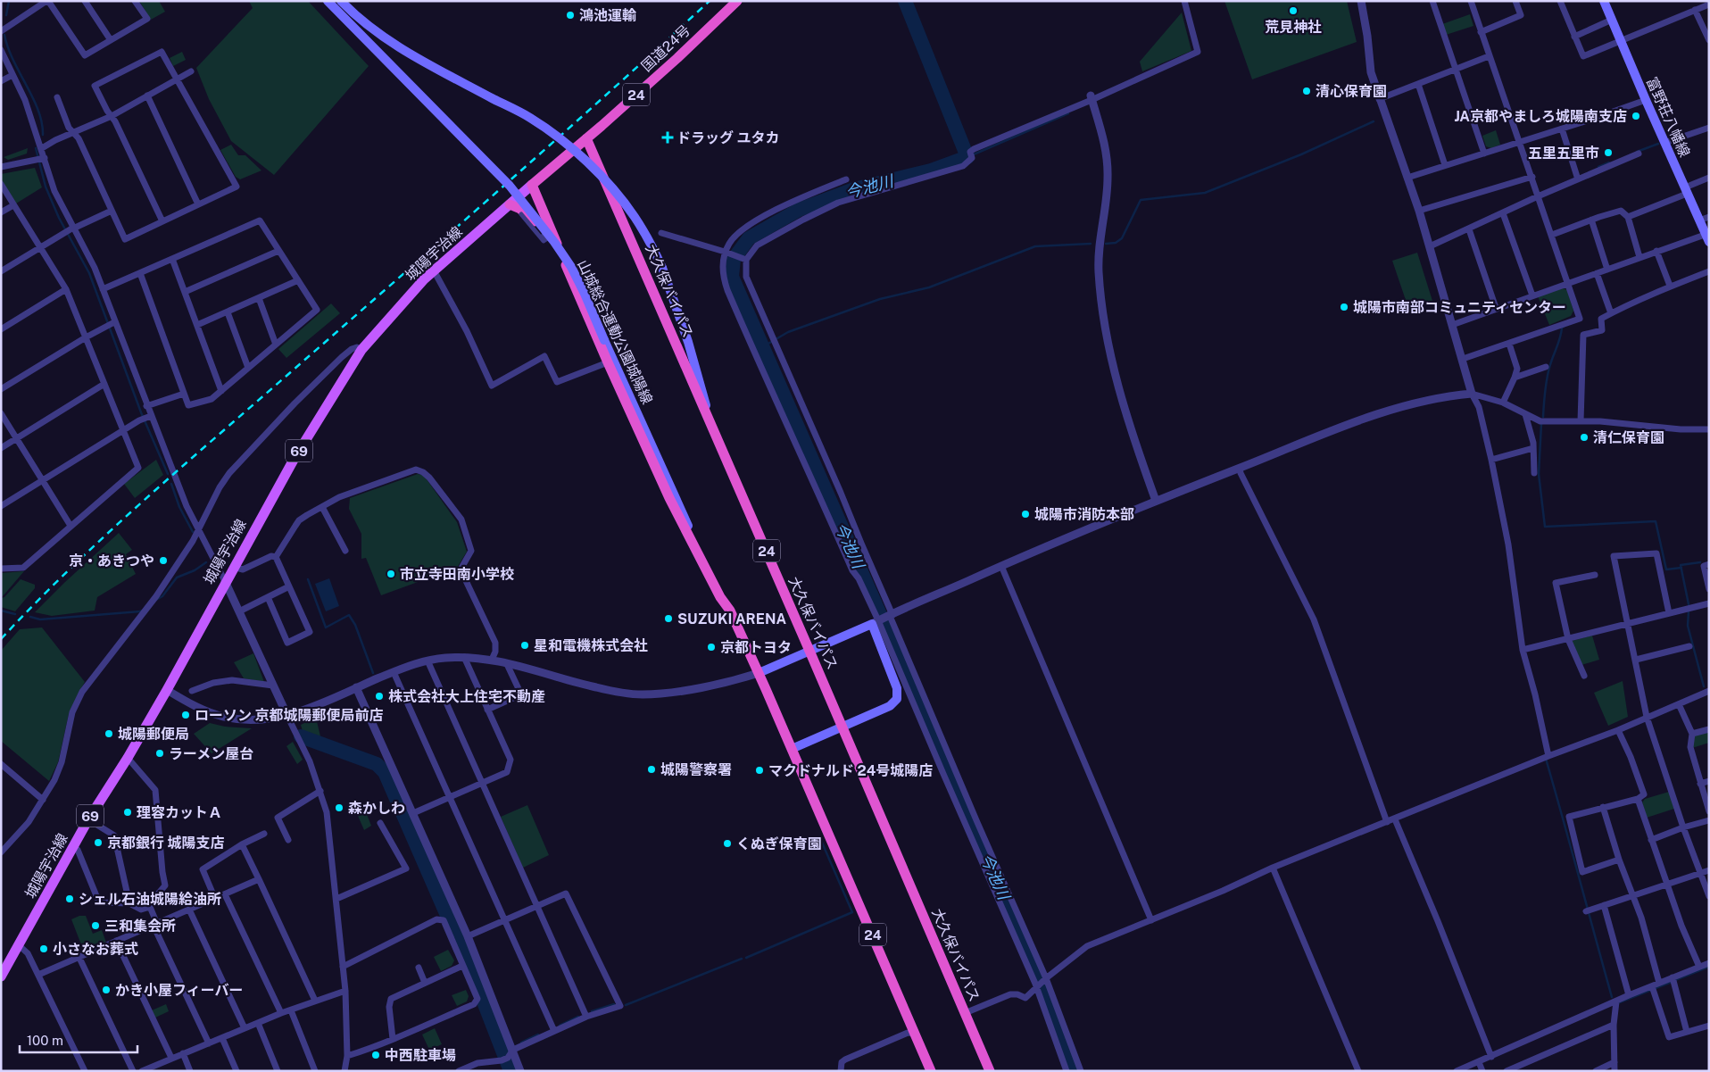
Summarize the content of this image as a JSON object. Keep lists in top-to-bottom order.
{
  "streets": {
    "highway": ["国道24号", "24", "大久保バイパス"],
    "main road": [
      "富野荘八幡線",
      "城陽宇治線",
      "山城総合運動公園城陽線",
      "69"
    ]
  },
  "crossings": [
    ["国道24号", "24"],
    ["国道24号", "城陽宇治線"],
    ["国道24号", "大久保バイパス"],
    ["24", "城陽宇治線"],
    ["24", "山城総合運動公園城陽線"]
  ],
  "water": ["今池川"],
  "places": {
    "other": [
      "荒見神社",
      "鴻池運輸",
      "清心保育園",
      "JA京都やましろ城陽南支店",
      "五里五里市",
      "城陽市南部コミュニティセンター",
      "清仁保育園",
      "城陽市消防本部",
      "京・あきつや",
      "市立寺田南小学校",
      "SUZUKI ARENA",
      "星和電機株式会社",
      "京都トヨタ",
      "株式会社大上住宅不動産",
      "ローソン 京都城陽郵便局前店",
      "城陽郵便局",
      "ラーメン屋台",
      "城陽警察署",
      "マクドナルド 24号城陽店",
      "森かしわ",
      "理容カットＡ",
      "京都銀行 城陽支店",
      "くぬぎ保育園",
      "シェル石油城陽給油所",
      "三和集会所",
      "小さなお葬式",
      "かき小屋フィーバー",
      "中西駐車場"
    ],
    "health": ["ドラッグ ユタカ"]
  },
  "scale_bar": "100 m"
}
